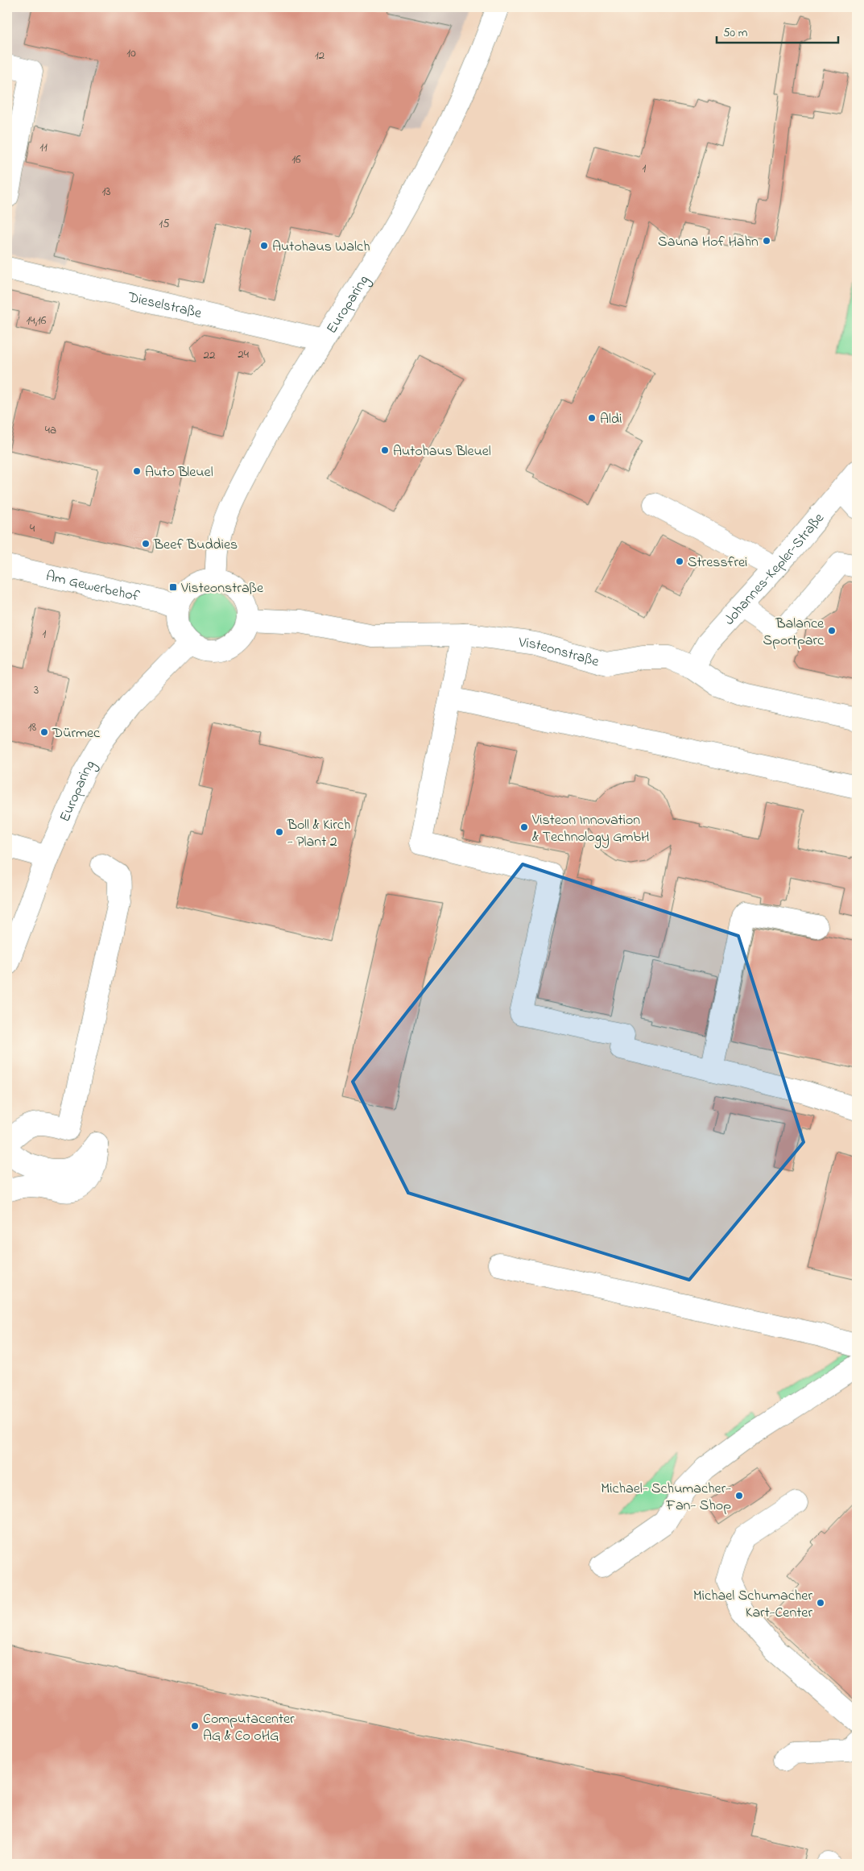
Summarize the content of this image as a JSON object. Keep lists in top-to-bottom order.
{
  "streets": {
    "street": [
      "Dieselstraße",
      "Europaring",
      "Johannes-Kepler-Straße",
      "Am Gewerbehof",
      "Visteonstraße"
    ]
  },
  "crossings": [
    ["Dieselstraße", "Europaring"],
    ["Europaring", "Am Gewerbehof"],
    ["Europaring", "Visteonstraße"],
    ["Johannes-Kepler-Straße", "Visteonstraße"],
    ["Am Gewerbehof", "Visteonstraße"]
  ],
  "places": {
    "other": [
      "Sauna Hof Hahn",
      "Autohaus Walch",
      "Aldi",
      "Autohaus Bleuel",
      "Auto Bleuel",
      "Beef Buddies",
      "Stressfrei",
      "Balance Sportparc",
      "Dürmec",
      "Visteon Innovation & Technology GmbH",
      "Boll & Kirch - Plant 2",
      "Michael- Schumacher- Fan- Shop",
      "Michael Schumacher Kart-Center",
      "Computacenter AG & Co oHG"
    ],
    "transit": ["Visteonstraße"]
  },
  "house_numbers": [
    "10",
    "12",
    "11",
    "16",
    "1",
    "13",
    "15",
    "14,16",
    "24",
    "22",
    "4a",
    "4",
    "1",
    "3",
    "18"
  ],
  "scale_bar": "50 m"
}
